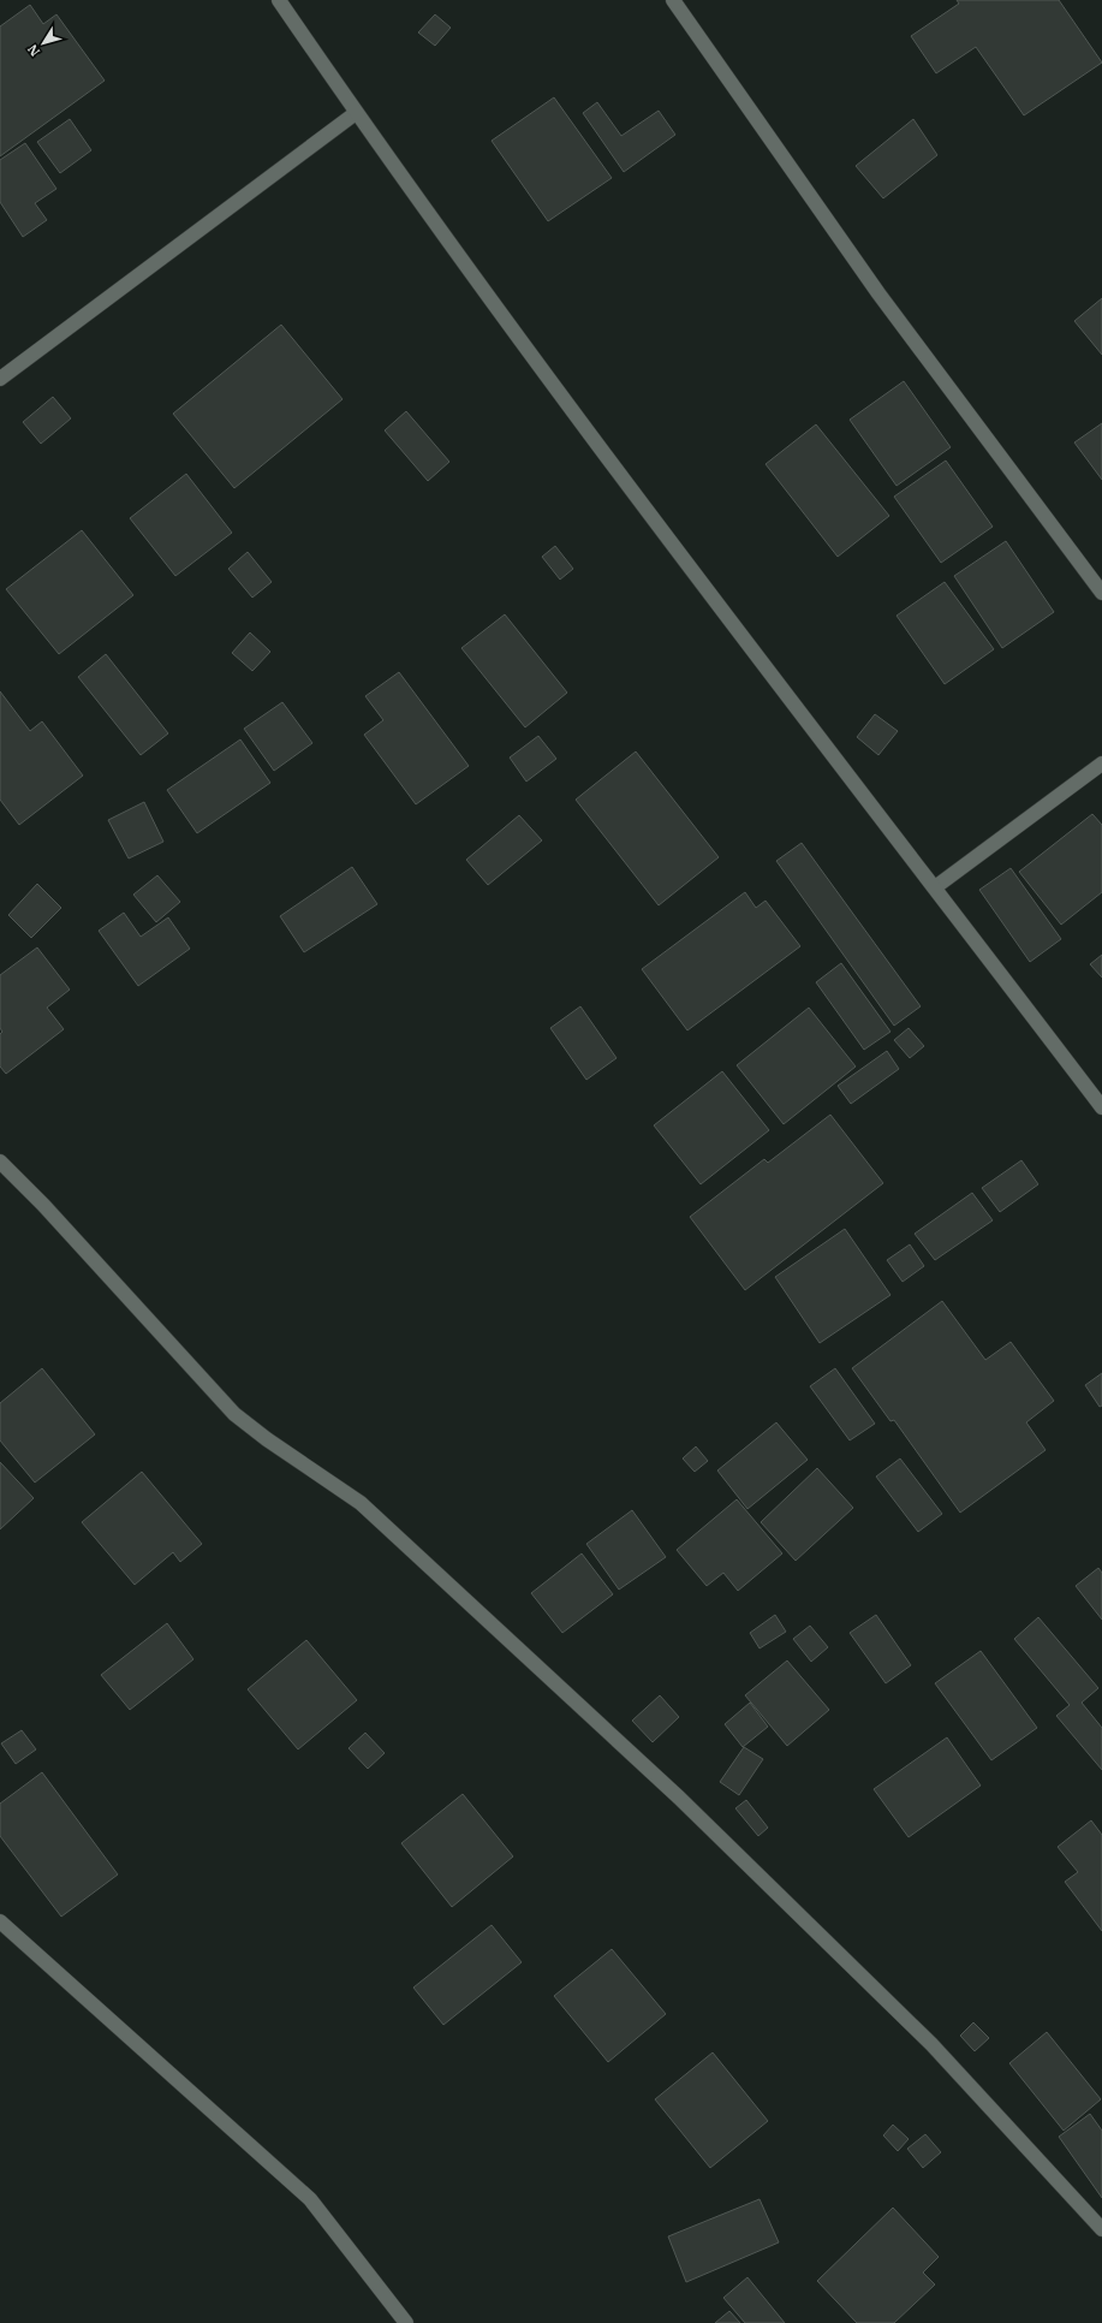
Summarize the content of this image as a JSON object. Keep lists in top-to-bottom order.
{
  "north": "bottom left"
}
